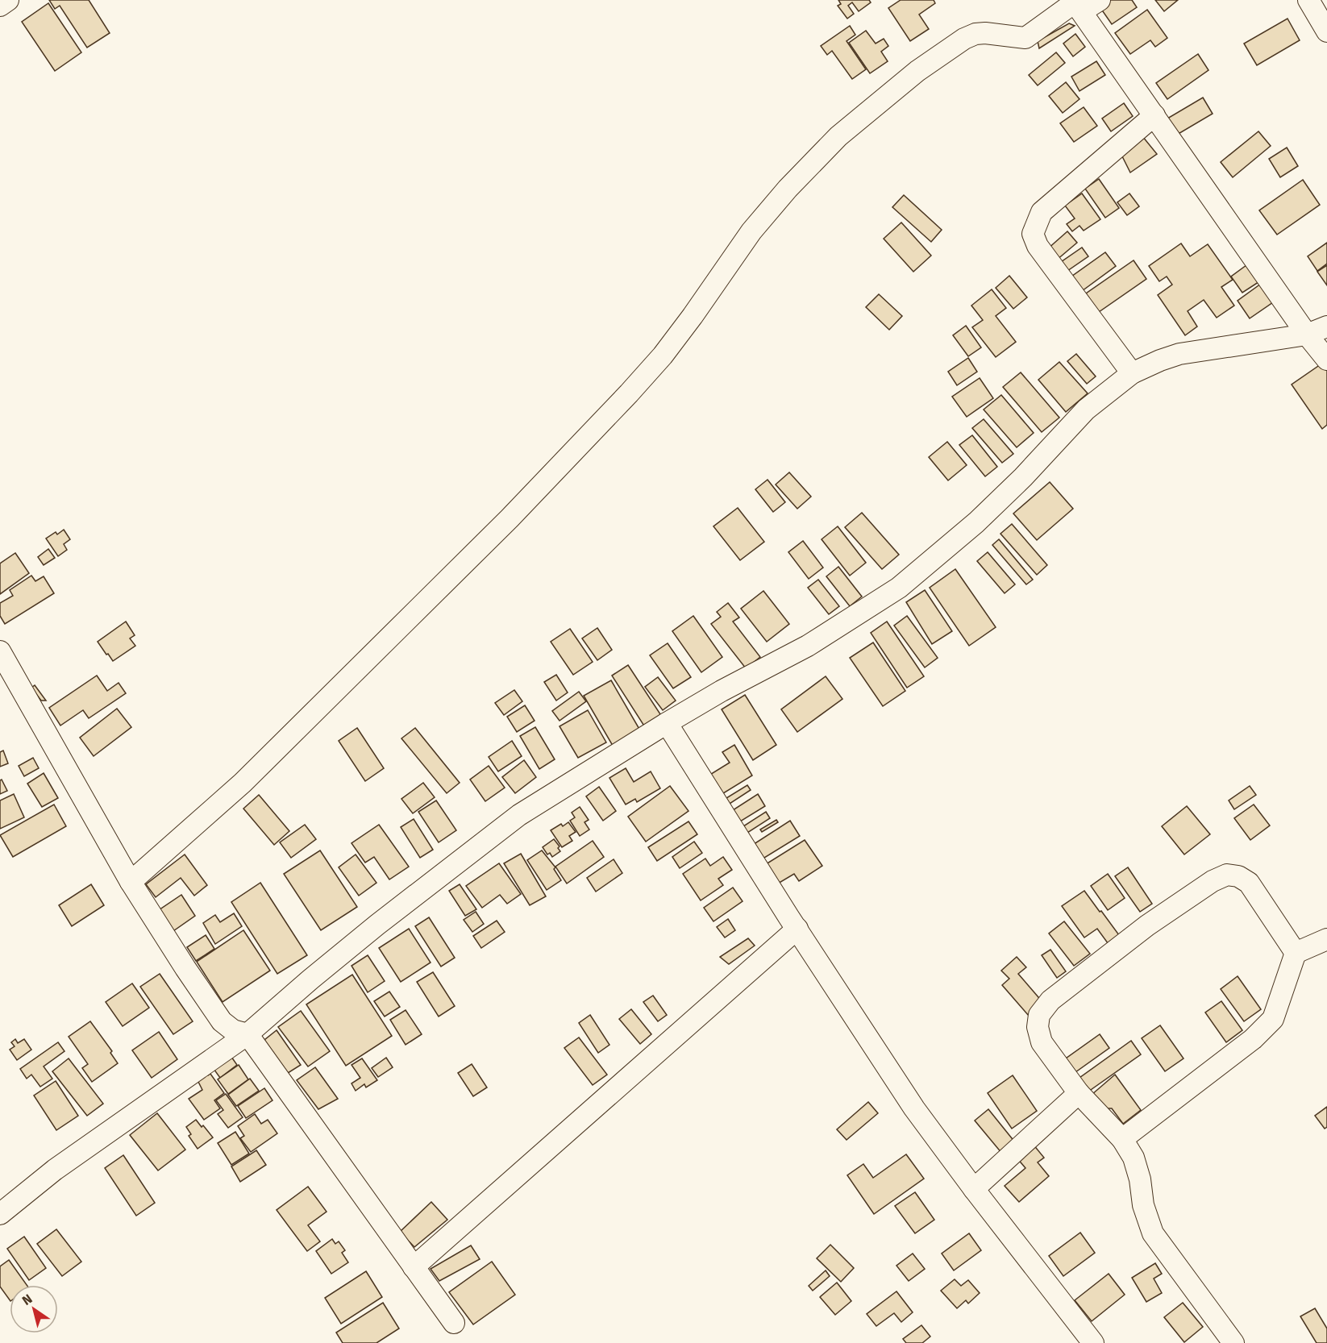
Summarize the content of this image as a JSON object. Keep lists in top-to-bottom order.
{
  "north": "top left"
}
